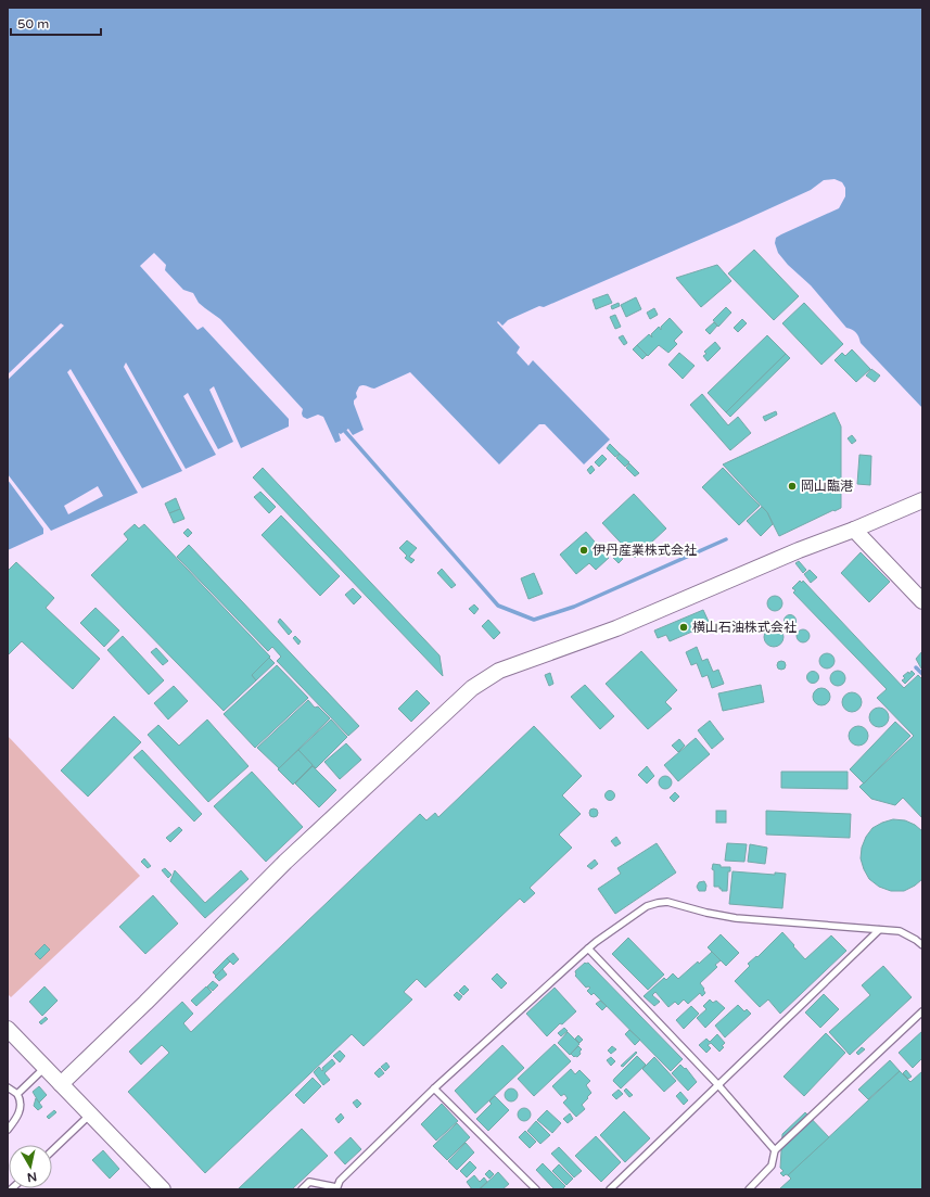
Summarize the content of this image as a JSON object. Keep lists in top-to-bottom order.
{
  "places": ["岡山臨港", "伊丹産業株式会社", "横山石油株式会社"],
  "scale_bar": "50 m",
  "north": "bottom"
}
